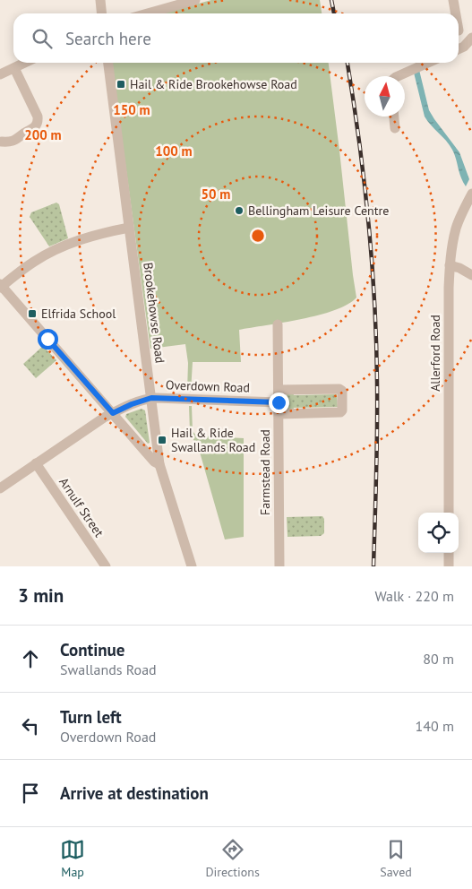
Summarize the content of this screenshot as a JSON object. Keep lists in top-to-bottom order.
{
  "streets": {
    "street": [
      "Brookehowse Road",
      "Allerford Road",
      "Overdown Road",
      "Farmstead Road",
      "Arnulf Street"
    ]
  },
  "crossings": [
    ["Brookehowse Road", "Overdown Road"],
    ["Overdown Road", "Farmstead Road"],
    ["Overdown Road", "Arnulf Street"]
  ],
  "places": {
    "transit": ["Hail & Ride Brookehowse Road", "Elfrida School", "Hail & Ride Swallands Road"],
    "other": ["Bellingham Leisure Centre"]
  },
  "north": "top",
  "page": {
    "search": "Search here",
    "heading": ["3 min", "Walk · 220 m"],
    "list": [
      ["Continue", "Swallands Road", "80 m"],
      ["Turn left", "Overdown Road", "140 m"],
      "Arrive at destination"
    ],
    "nav": ["Map", "Directions", "Saved"]
  },
  "rings": [
    "150 m",
    "200 m",
    "100 m",
    "50 m"
  ]
}
